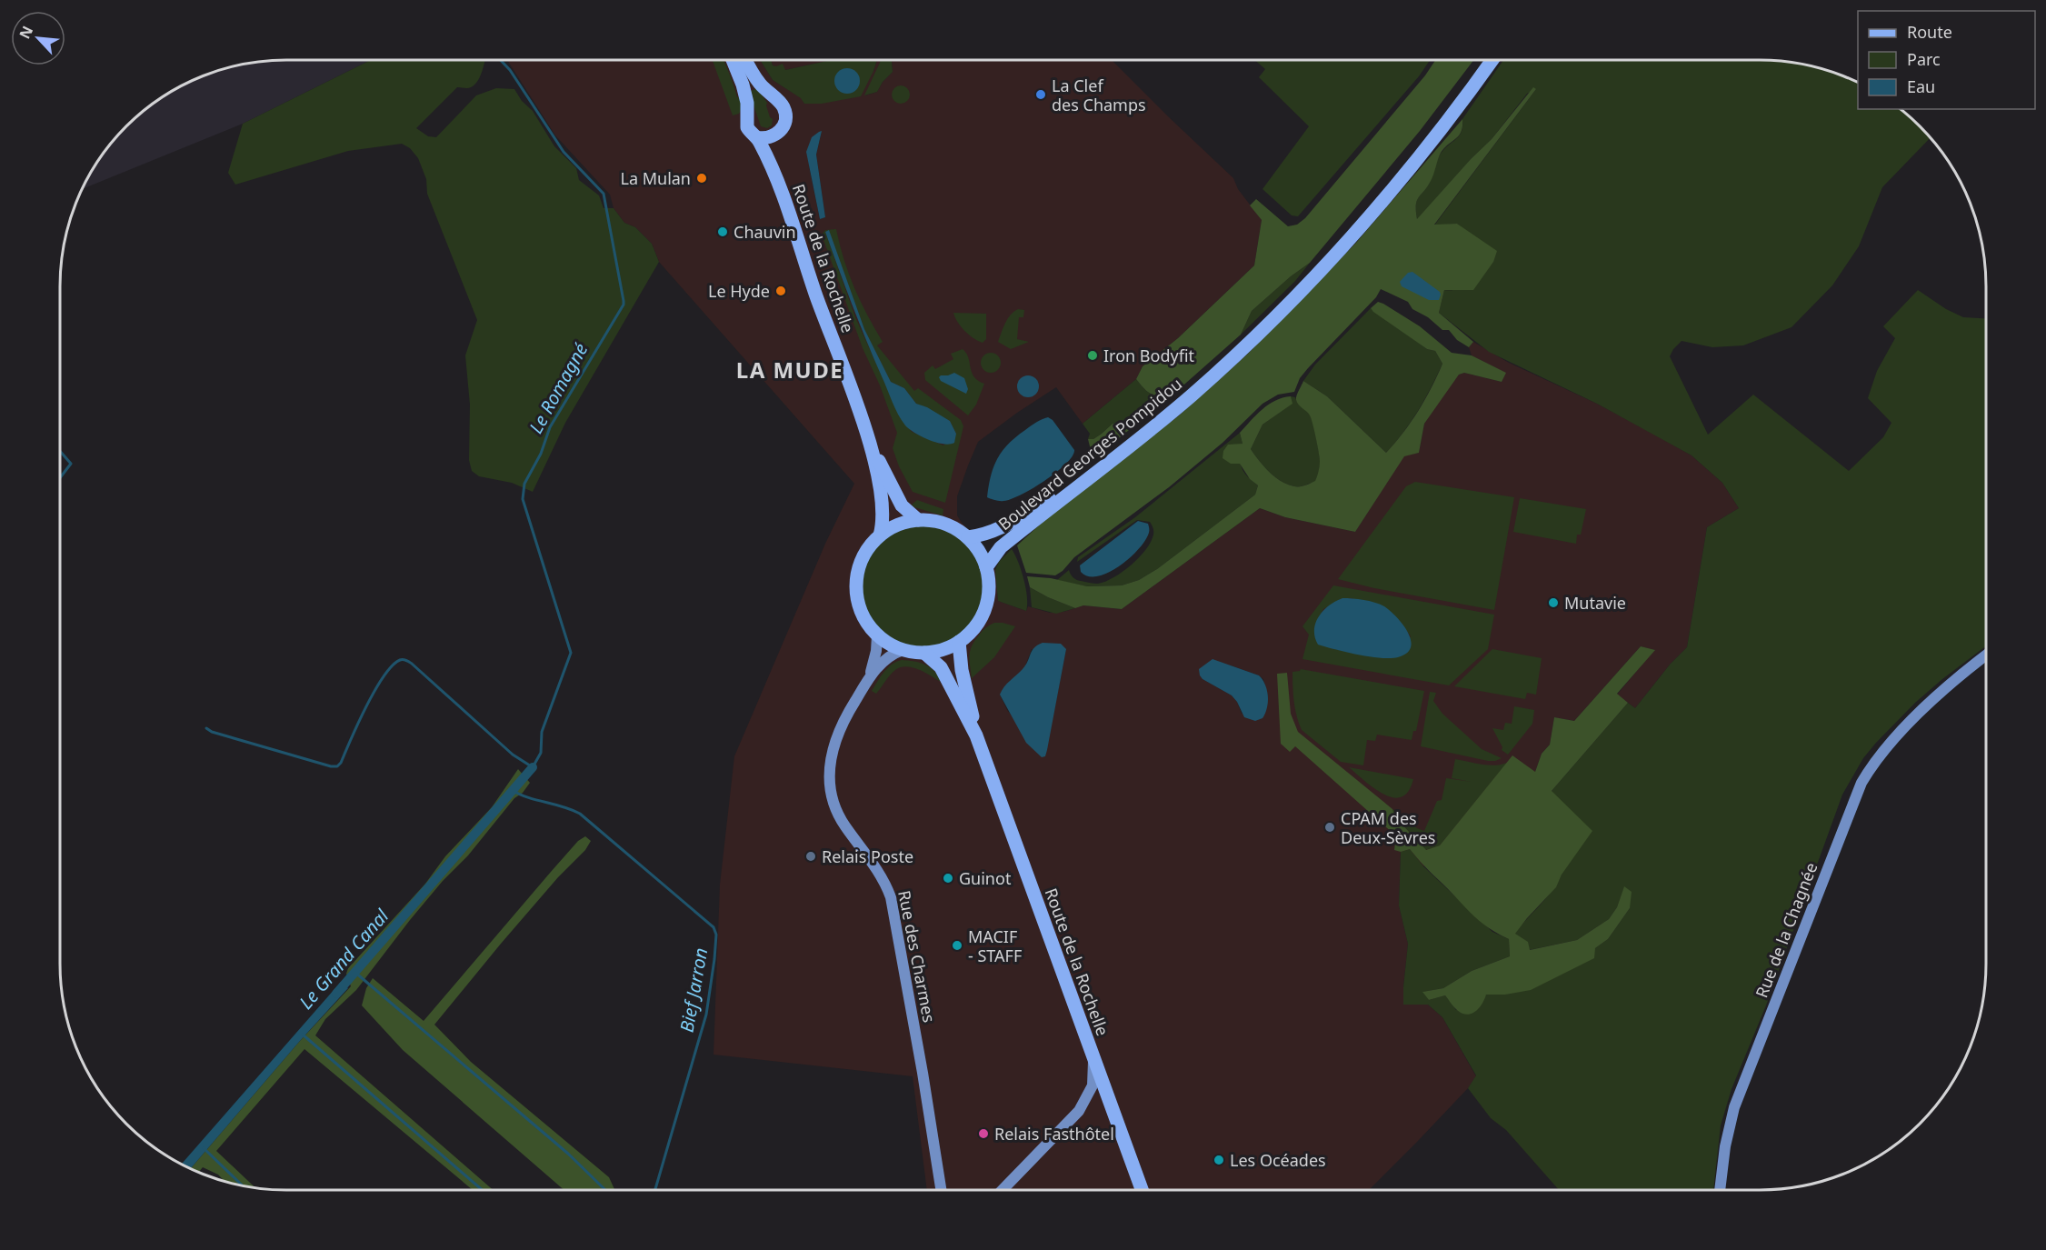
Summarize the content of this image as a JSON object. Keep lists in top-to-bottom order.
{
  "streets": {
    "main road": ["Route de la Rochelle", "Boulevard Georges Pompidou"],
    "street": ["Rue de la Chagnée", "Rue des Charmes"]
  },
  "crossings": [
    ["Route de la Rochelle", "Boulevard Georges Pompidou"],
    ["Route de la Rochelle", "Rue des Charmes"],
    ["Boulevard Georges Pompidou", "Rue des Charmes"]
  ],
  "districts": ["LA MUDE"],
  "water": ["Le Romagné", "Le Grand Canal", "Bief Jarron"],
  "places": [
    "La Clef des Champs",
    "La Mulan",
    "Chauvin",
    "Le Hyde",
    "Iron Bodyfit",
    "Mutavie",
    "CPAM des Deux-Sèvres",
    "Relais Poste",
    "Guinot",
    "MACIF - STAFF",
    "Relais Fasthôtel",
    "Les Océades"
  ],
  "legend": ["Route", "Parc", "Eau"],
  "north": "top left"
}
